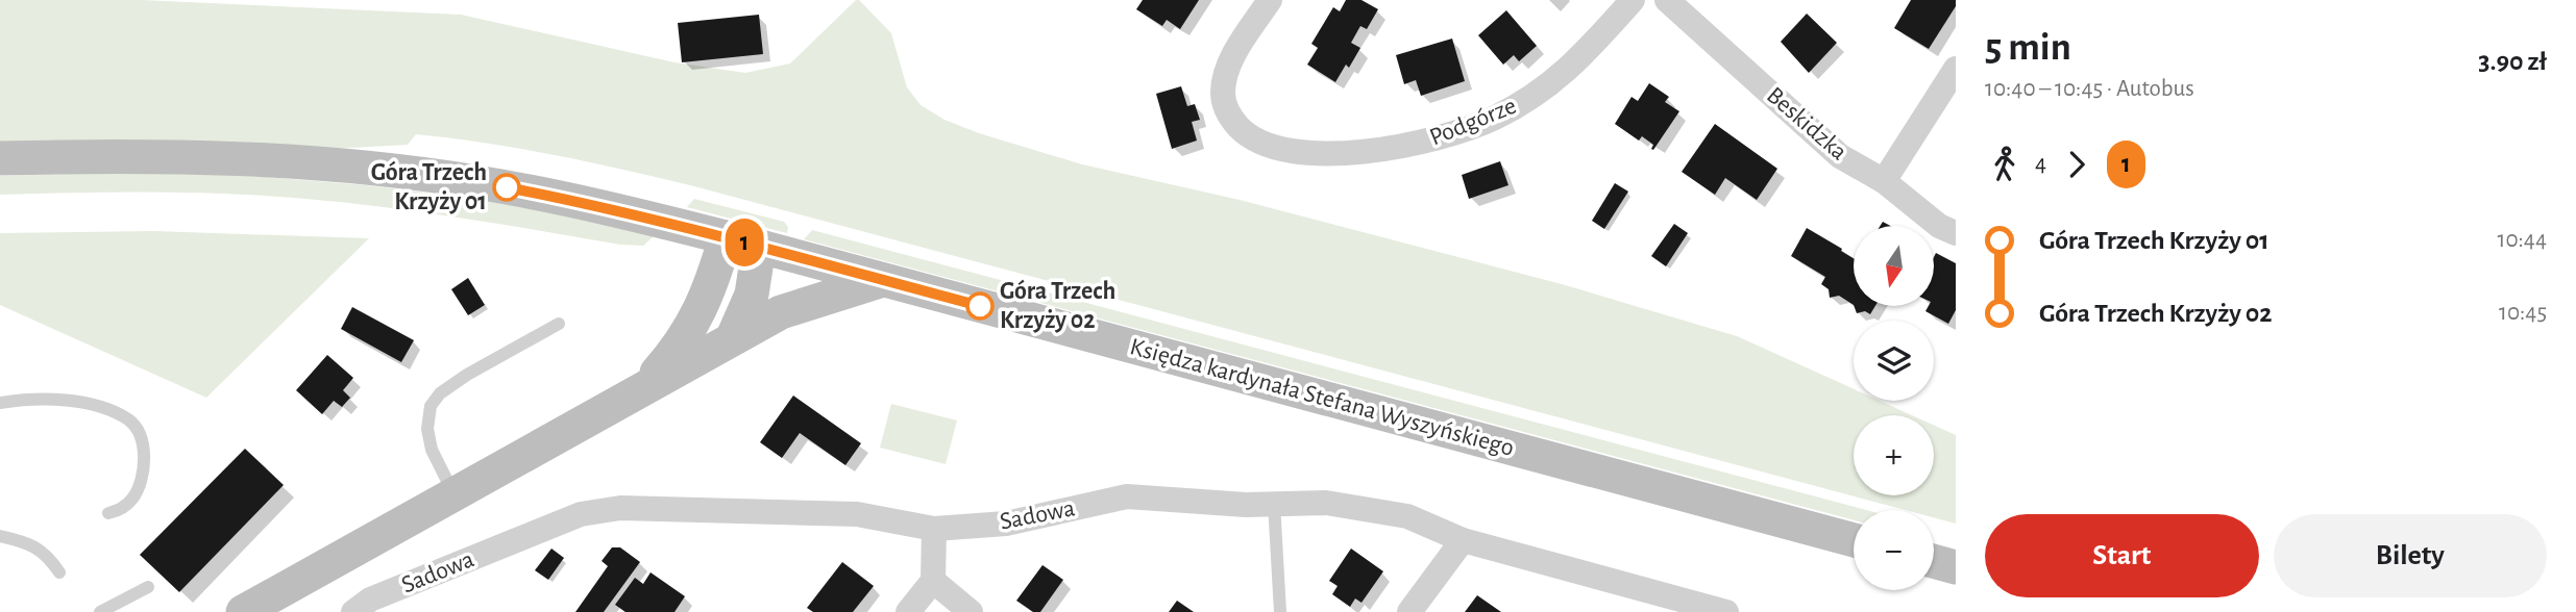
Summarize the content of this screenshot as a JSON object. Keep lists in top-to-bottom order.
{
  "streets": {
    "main road": ["Księdza kardynała Stefana Wyszyńskiego"],
    "street": ["Podgórze", "Beskidzka", "Sadowa"]
  },
  "places": ["Góra Trzech Krzyży 01", "Góra Trzech Krzyży 02"],
  "lines": ["bus line 1"],
  "north": "bottom",
  "page": {
    "on_map": "1",
    "heading": ["5 min", "10:40 – 10:45 · Autobus", "3.90 zł"],
    "legs": ["4", "1"],
    "list": [
      {
        "name": "Góra Trzech Krzyży 01",
        "value": "10:44"
      },
      {
        "name": "Góra Trzech Krzyży 02",
        "value": "10:45"
      }
    ],
    "map_buttons": ["+", "−"],
    "buttons": ["Start", "Bilety"]
  }
}
